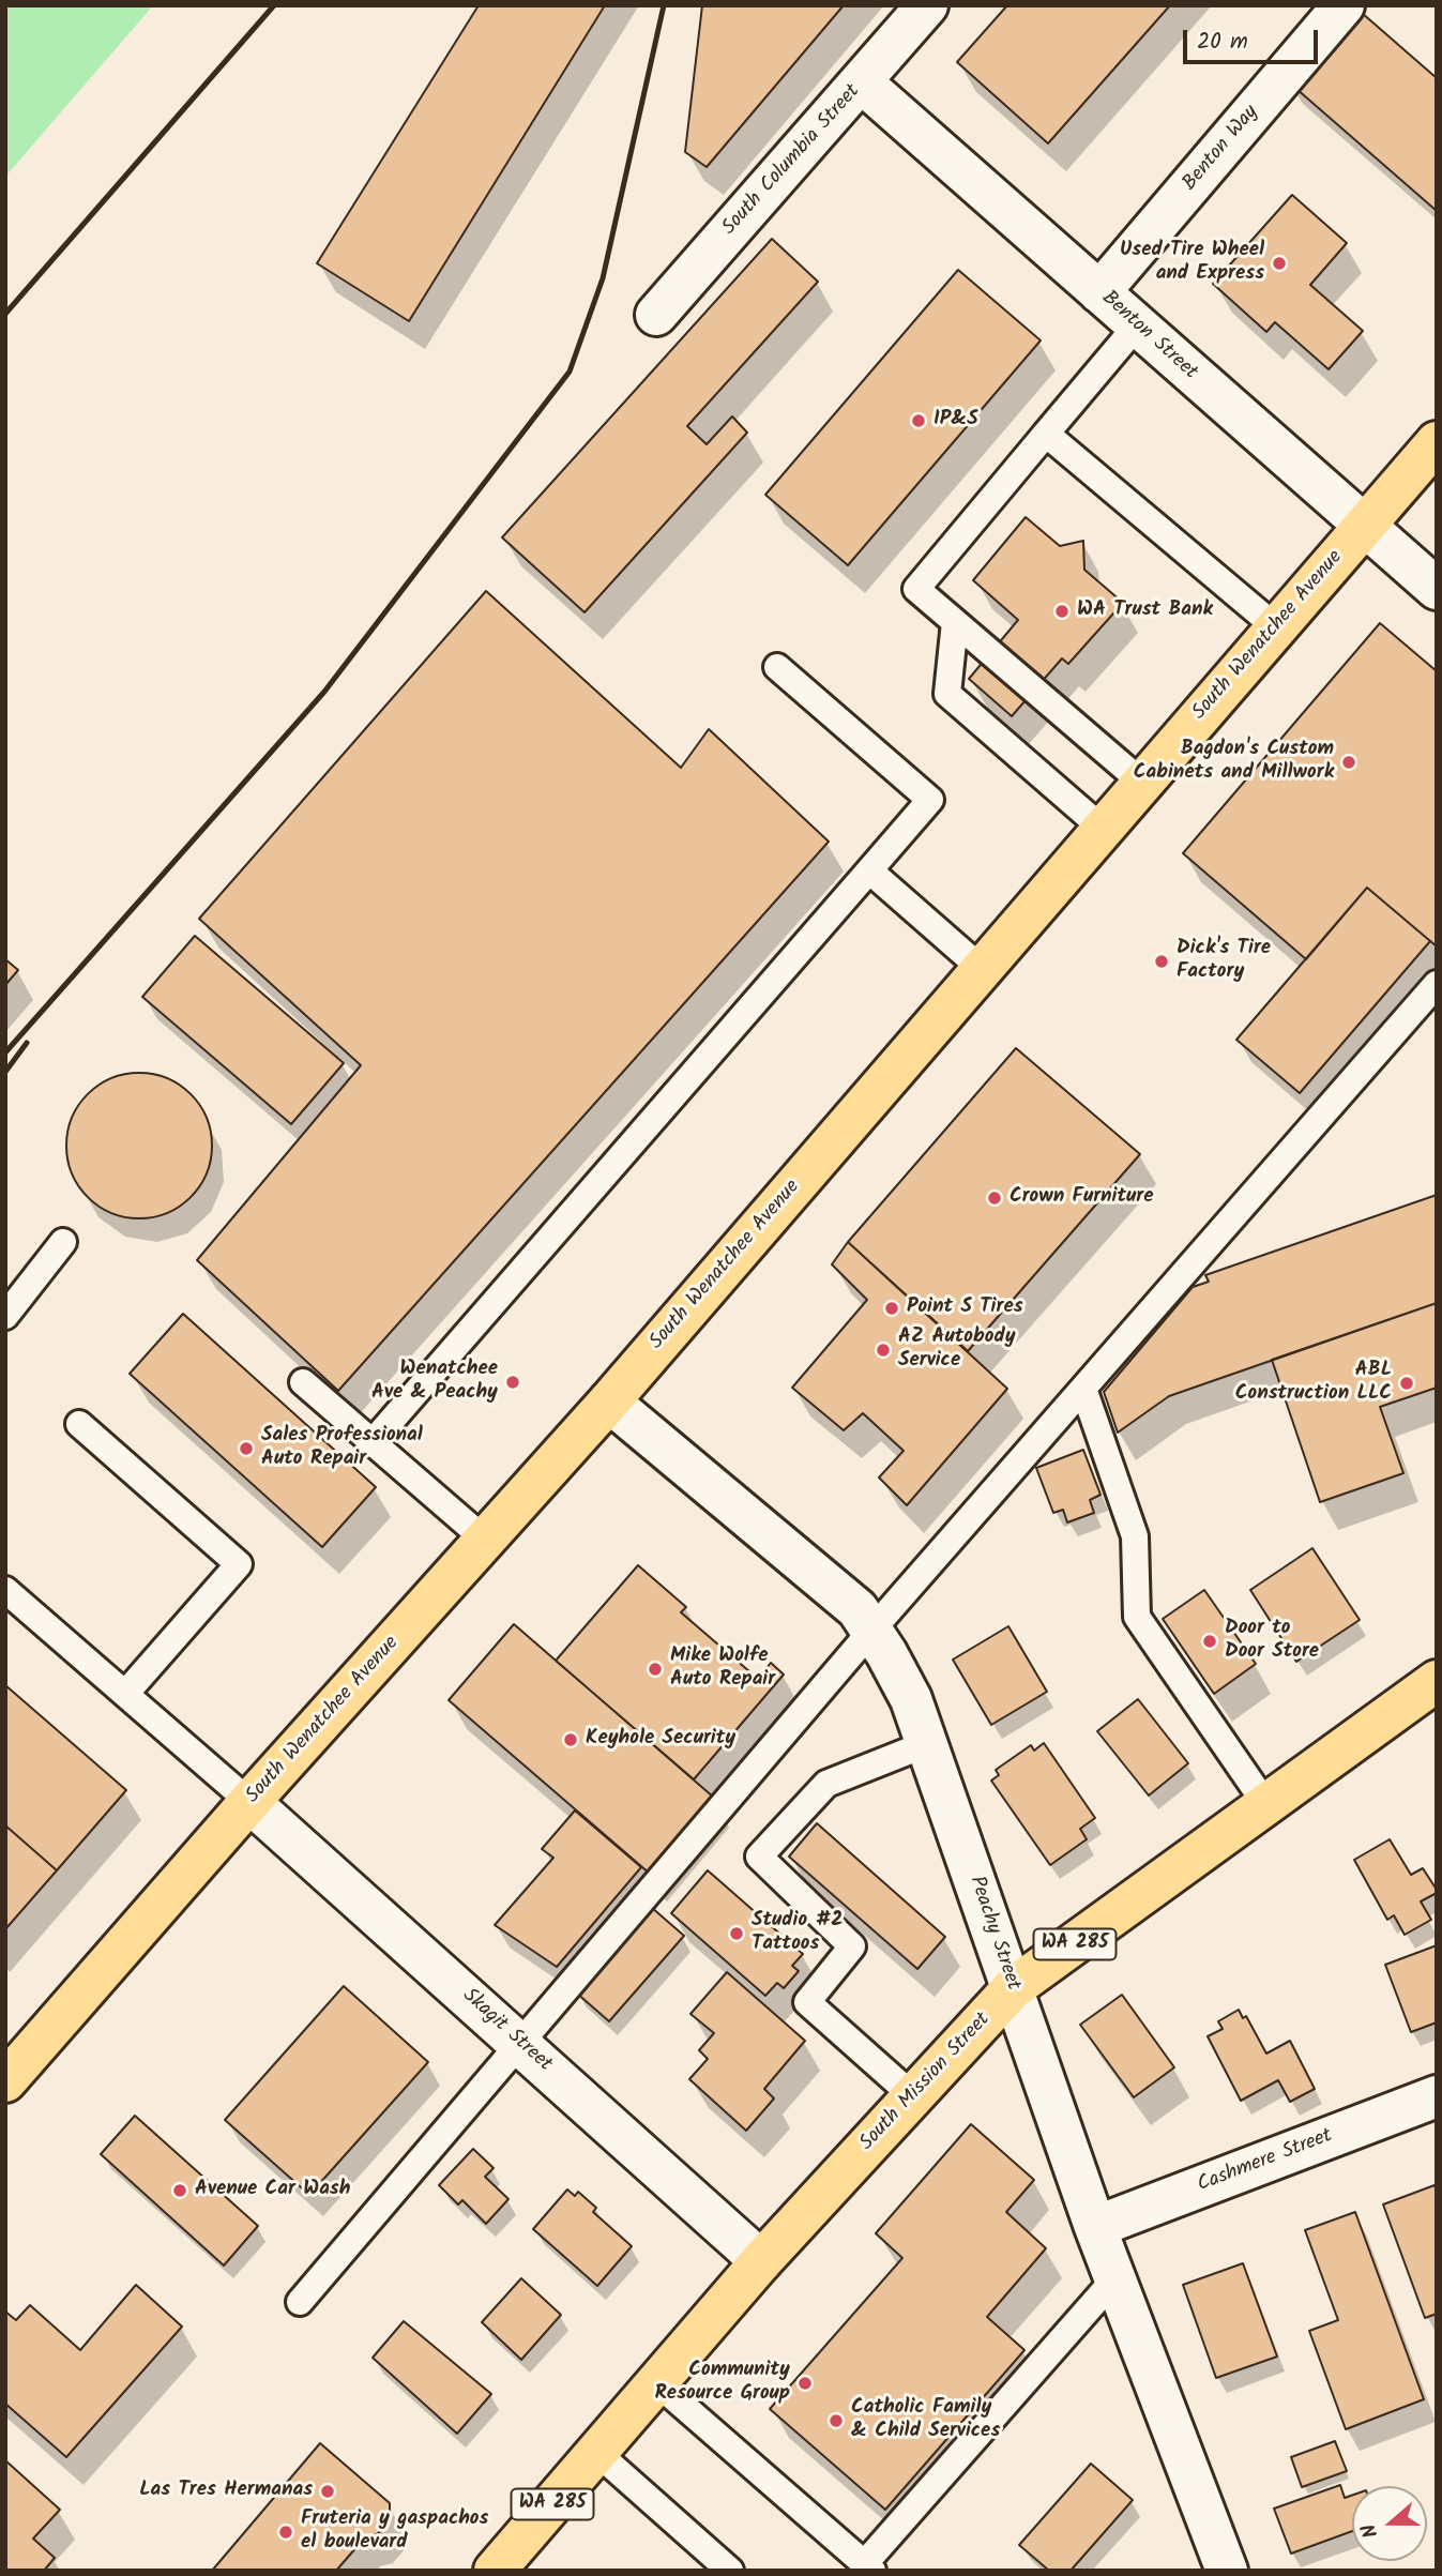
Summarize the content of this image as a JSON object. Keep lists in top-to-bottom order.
{
  "streets": {
    "main road": ["South Wenatchee Avenue", "WA 285", "South Mission Street"],
    "street": [
      "Benton Way",
      "South Columbia Street",
      "Benton Street",
      "Peachy Street",
      "Skagit Street",
      "Cashmere Street"
    ]
  },
  "crossings": [
    ["Benton Way", "Benton Street"],
    ["South Columbia Street", "Benton Street"],
    ["Benton Street", "South Wenatchee Avenue"],
    ["South Wenatchee Avenue", "Peachy Street"],
    ["South Wenatchee Avenue", "Skagit Street"],
    ["Peachy Street", "South Mission Street"],
    ["Peachy Street", "Cashmere Street"],
    ["Skagit Street", "South Mission Street"]
  ],
  "places": [
    "Used Tire Wheel and Express",
    "IP&S",
    "WA Trust Bank",
    "Bagdon's Custom Cabinets and Millwork",
    "Dick's Tire Factory",
    "Crown Furniture",
    "Point S Tires",
    "AZ Autobody Service",
    "Wenatchee Ave & Peachy",
    "ABL Construction LLC",
    "Sales Professional Auto Repair",
    "Door to Door Store",
    "Mike Wolfe Auto Repair",
    "Keyhole Security",
    "Studio #2 Tattoos",
    "Avenue Car Wash",
    "Community Resource Group",
    "Catholic Family & Child Services",
    "Las Tres Hermanas",
    "Fruteria y gaspachos el boulevard"
  ],
  "scale_bar": "20 m",
  "north": "left"
}
